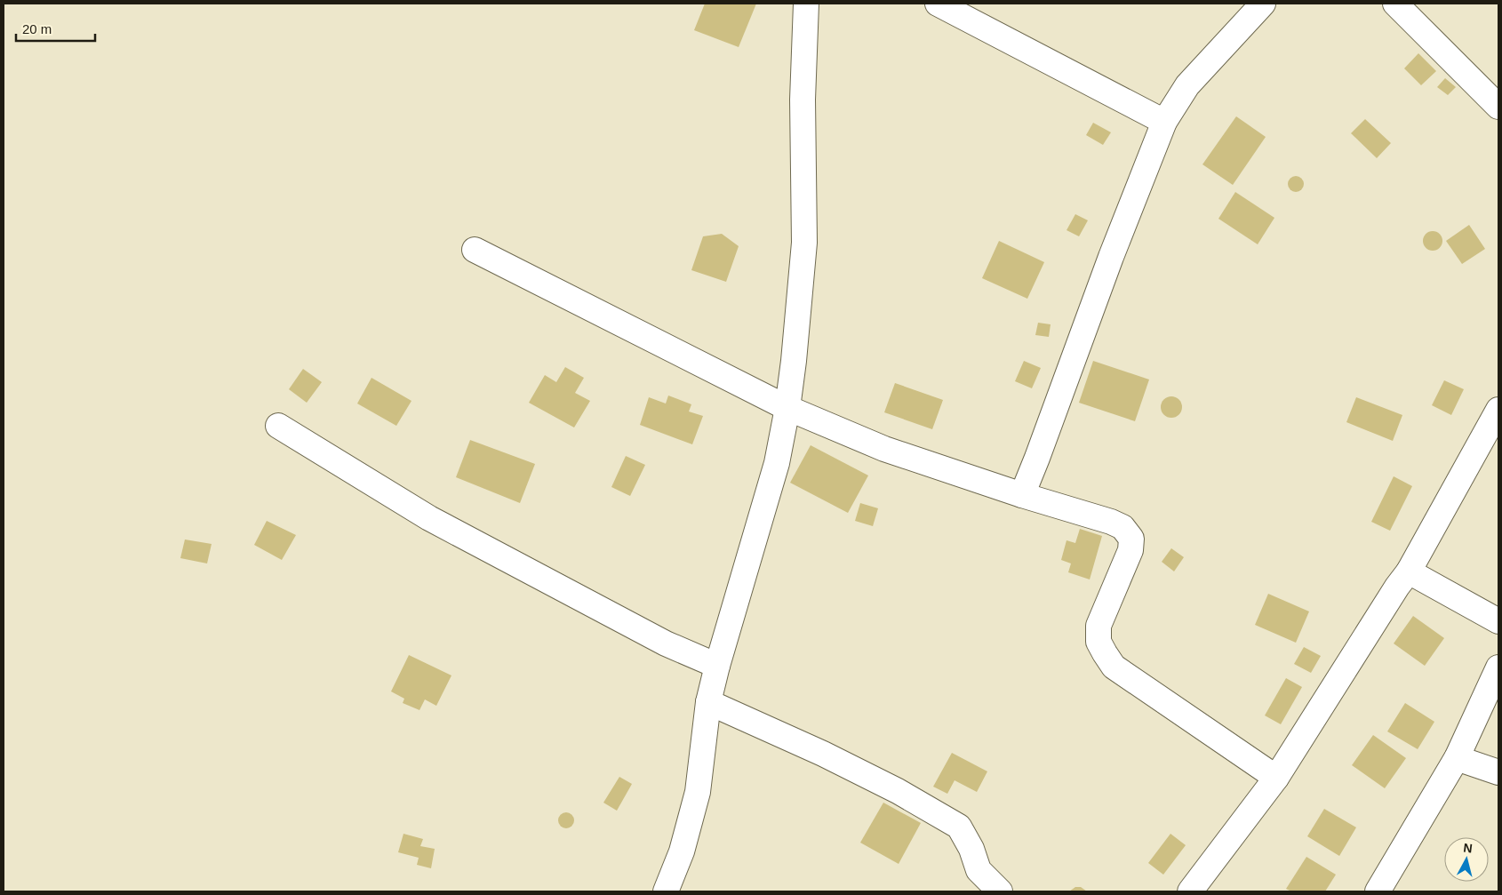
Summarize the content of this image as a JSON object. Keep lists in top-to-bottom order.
{
  "scale_bar": "20 m",
  "north": "top"
}
